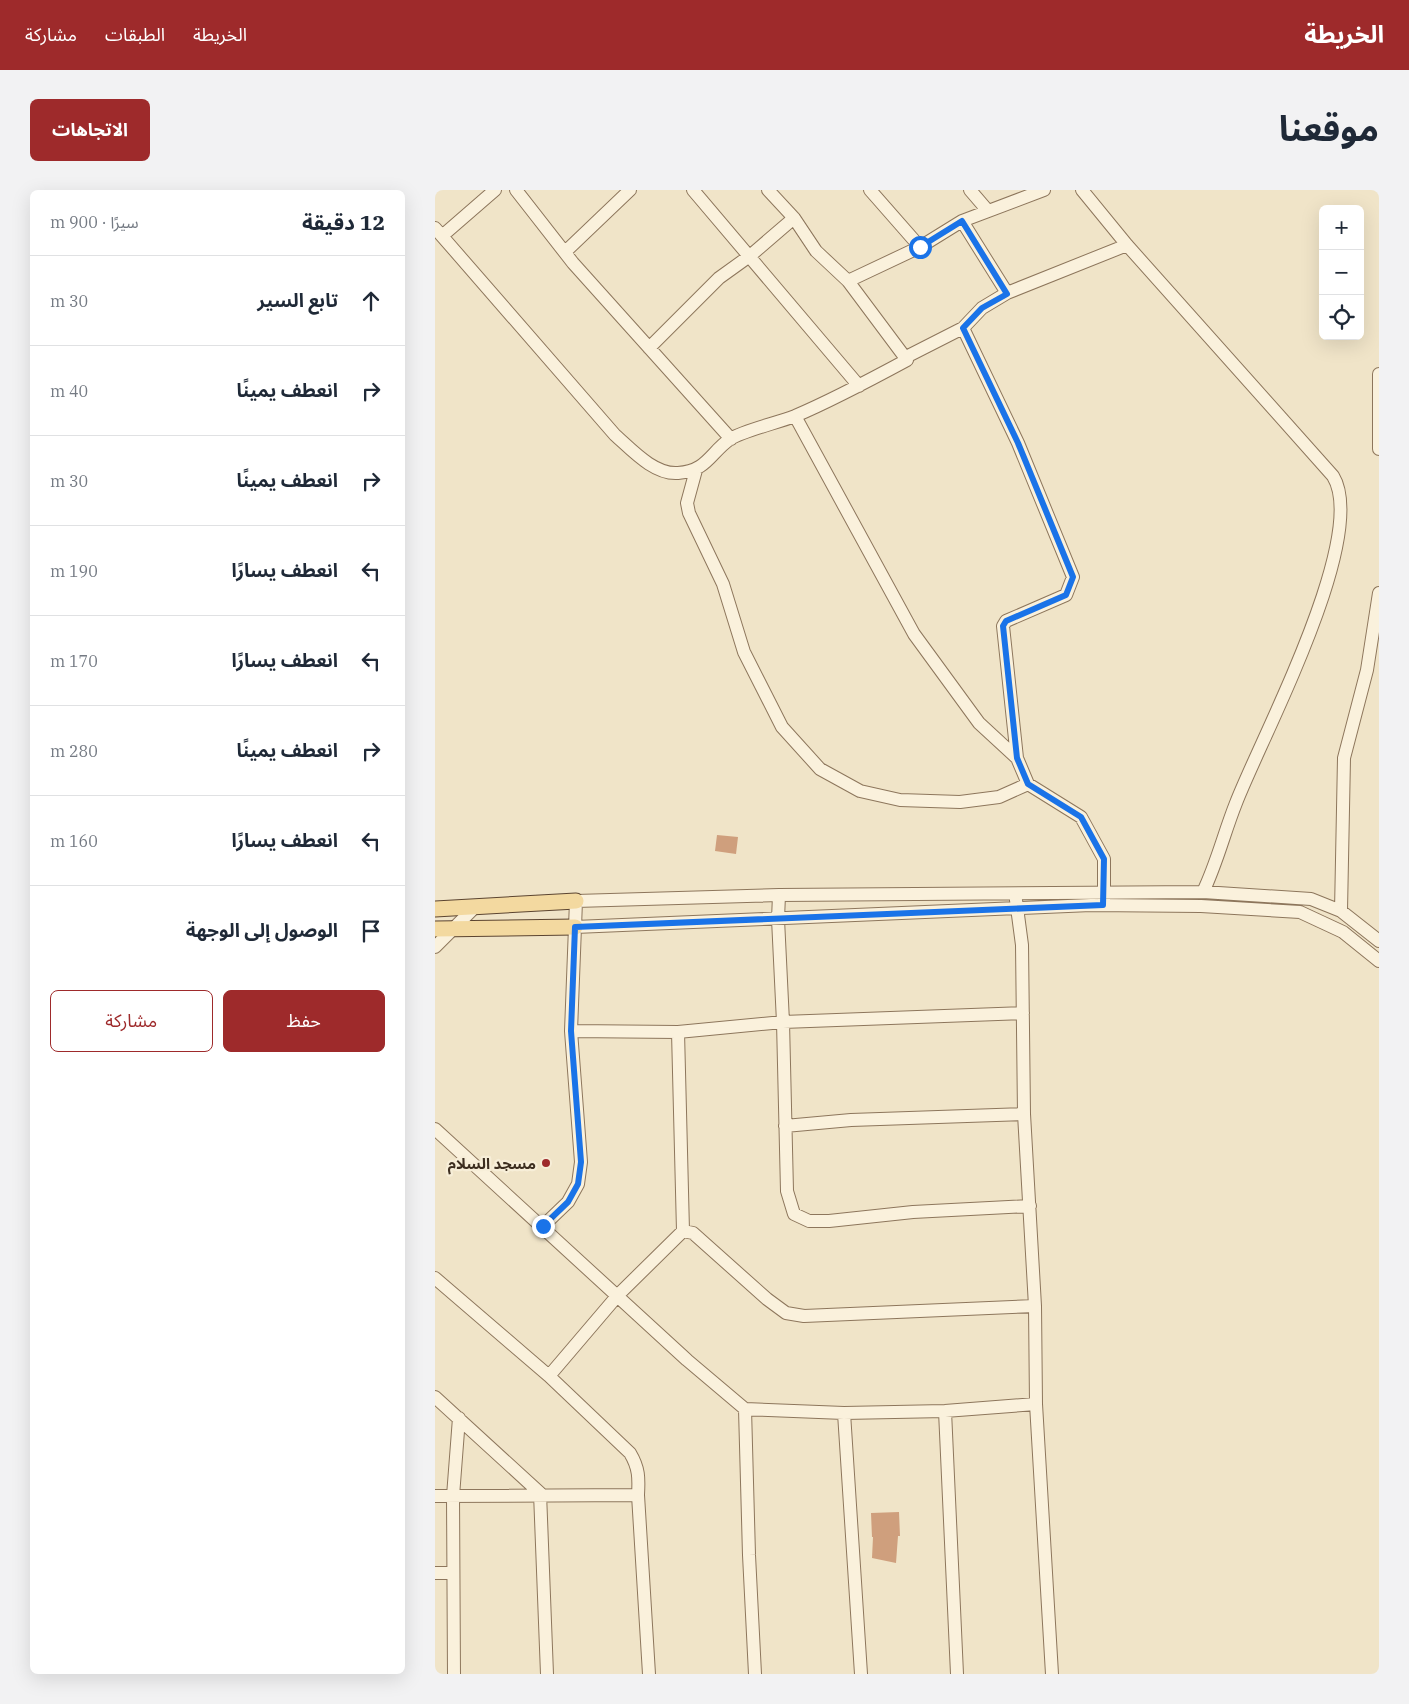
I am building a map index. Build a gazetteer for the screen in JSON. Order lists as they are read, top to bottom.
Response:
{
  "places": ["مسجد السلام"],
  "page": {
    "header": "الخريطة",
    "nav": ["الخريطة", "الطبقات", "مشاركة"],
    "title": "موقعنا",
    "buttons": [
      "الاتجاهات",
      ["حفظ", "مشاركة"]
    ],
    "heading": ["12 دقيقة", "سيرًا · 900 m"],
    "map_buttons": ["+", "−"],
    "list": [
      ["تابع السير", "30 m"],
      ["انعطف يمينًا", "40 m"],
      ["انعطف يمينًا", "30 m"],
      ["انعطف يسارًا", "190 m"],
      ["انعطف يسارًا", "170 m"],
      ["انعطف يمينًا", "280 m"],
      ["انعطف يسارًا", "160 m"],
      "الوصول إلى الوجهة"
    ]
  }
}
